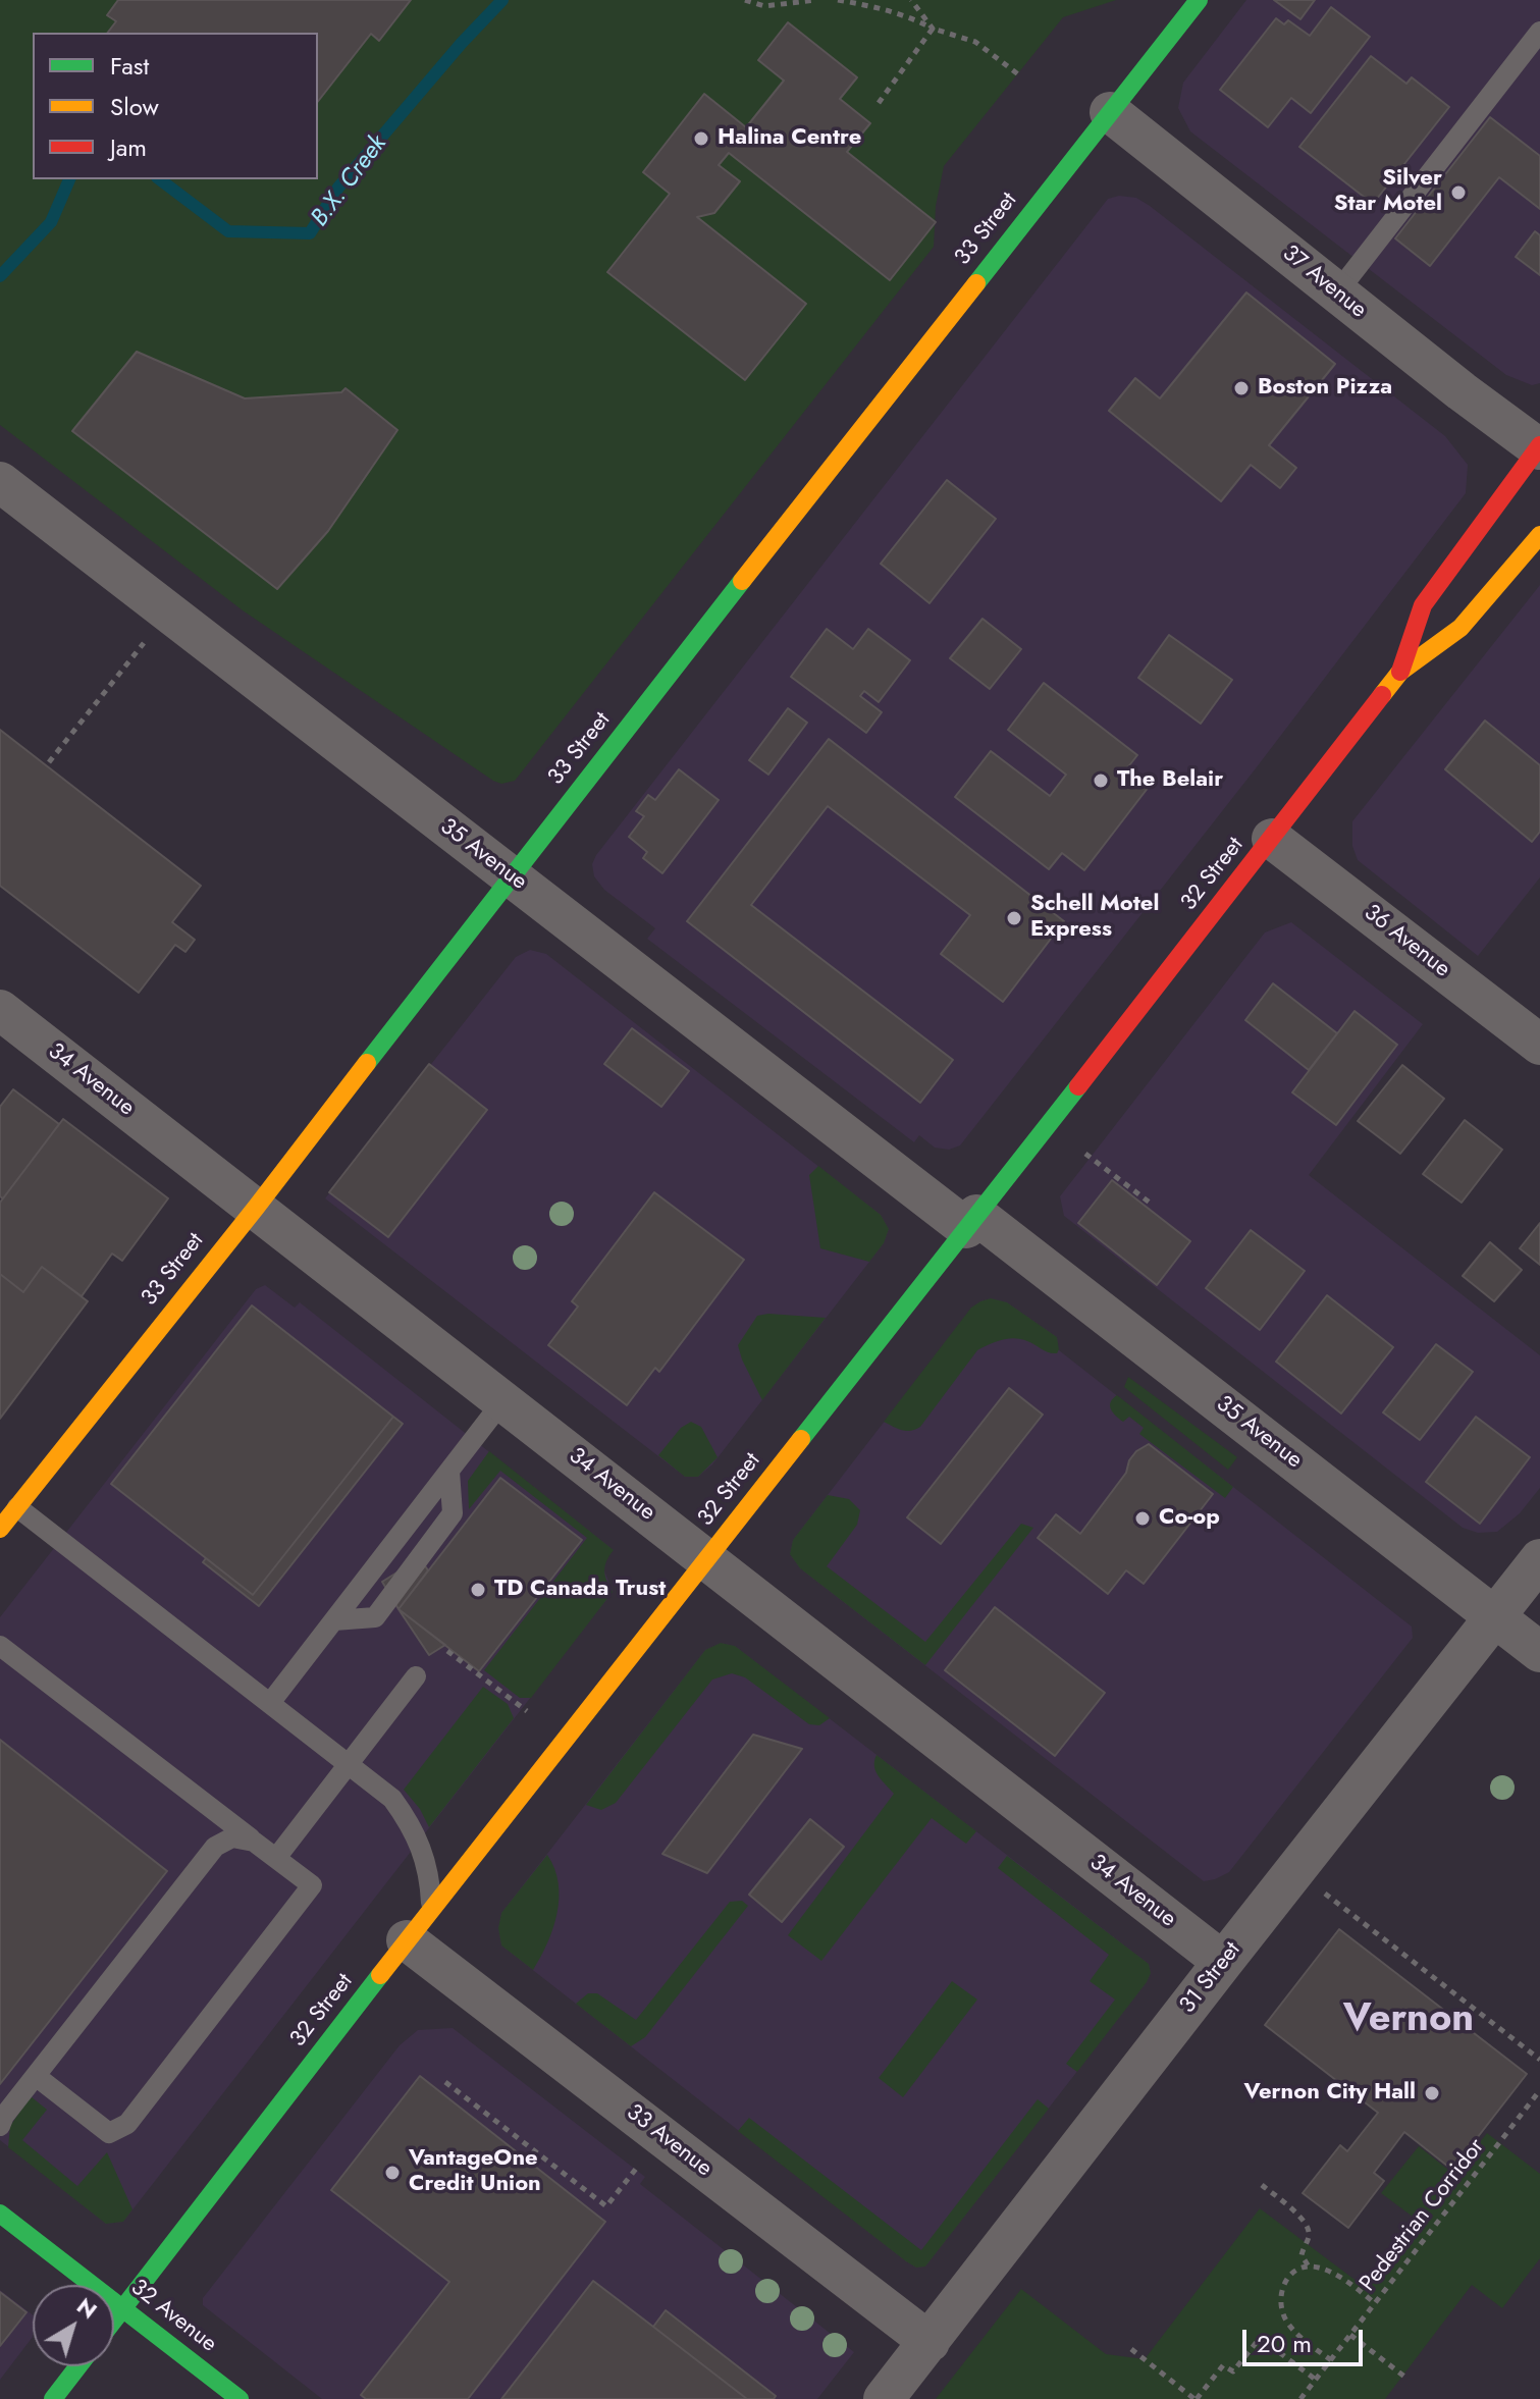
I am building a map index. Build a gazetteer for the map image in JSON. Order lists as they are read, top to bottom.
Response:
{
  "streets": {
    "main road": ["33 Street", "32 Street", "32 Avenue"],
    "street": [
      "37 Avenue",
      "35 Avenue",
      "36 Avenue",
      "34 Avenue",
      "31 Street",
      "33 Avenue"
    ],
    "path": ["Pedestrian Corridor"]
  },
  "crossings": [
    ["33 Street", "37 Avenue"],
    ["33 Street", "35 Avenue"],
    ["33 Street", "34 Avenue"],
    ["37 Avenue", "32 Street"],
    ["35 Avenue", "32 Street"],
    ["35 Avenue", "31 Street"],
    ["32 Street", "36 Avenue"],
    ["32 Street", "34 Avenue"],
    ["32 Street", "33 Avenue"],
    ["32 Street", "32 Avenue"],
    ["34 Avenue", "31 Street"],
    ["31 Street", "33 Avenue"]
  ],
  "districts": ["Vernon"],
  "water": ["B.X. Creek"],
  "places": [
    "Halina Centre",
    "Silver Star Motel",
    "Boston Pizza",
    "The Belair",
    "Schell Motel Express",
    "Co-op",
    "TD Canada Trust",
    "Vernon City Hall",
    "VantageOne Credit Union"
  ],
  "legend": ["Fast", "Slow", "Jam"],
  "scale_bar": "20 m",
  "north": "top right"
}
